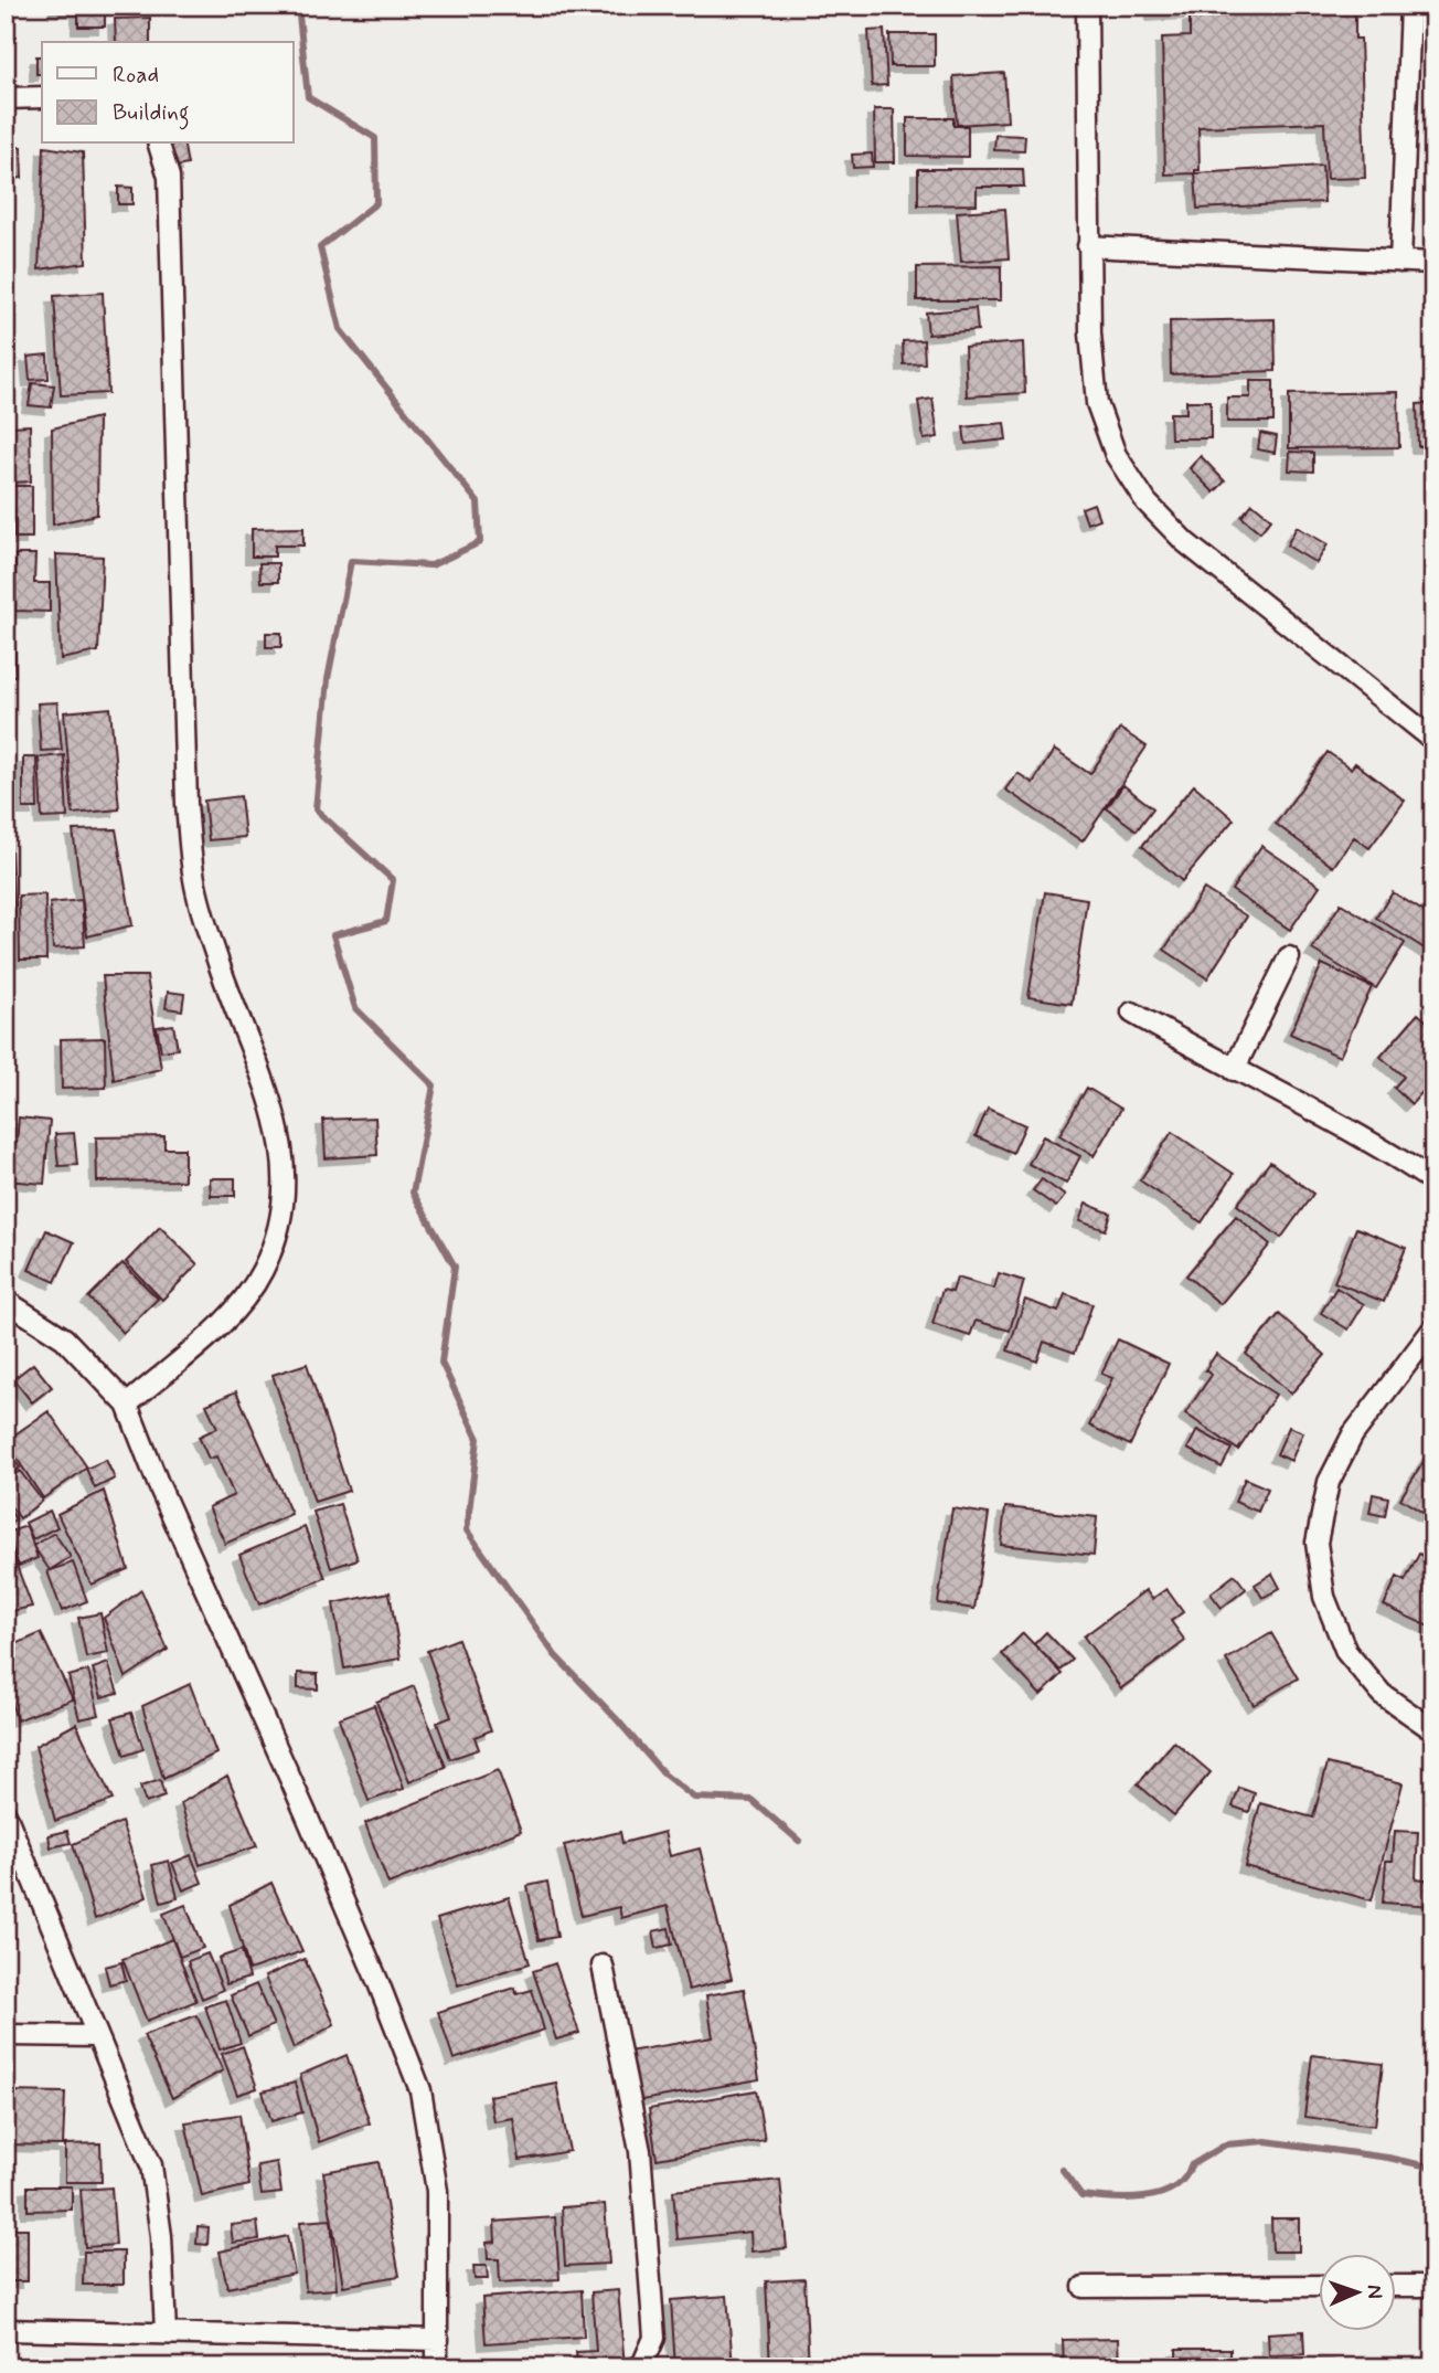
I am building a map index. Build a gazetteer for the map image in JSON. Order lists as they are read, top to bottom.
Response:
{
  "legend": ["Road", "Building"],
  "north": "right"
}
